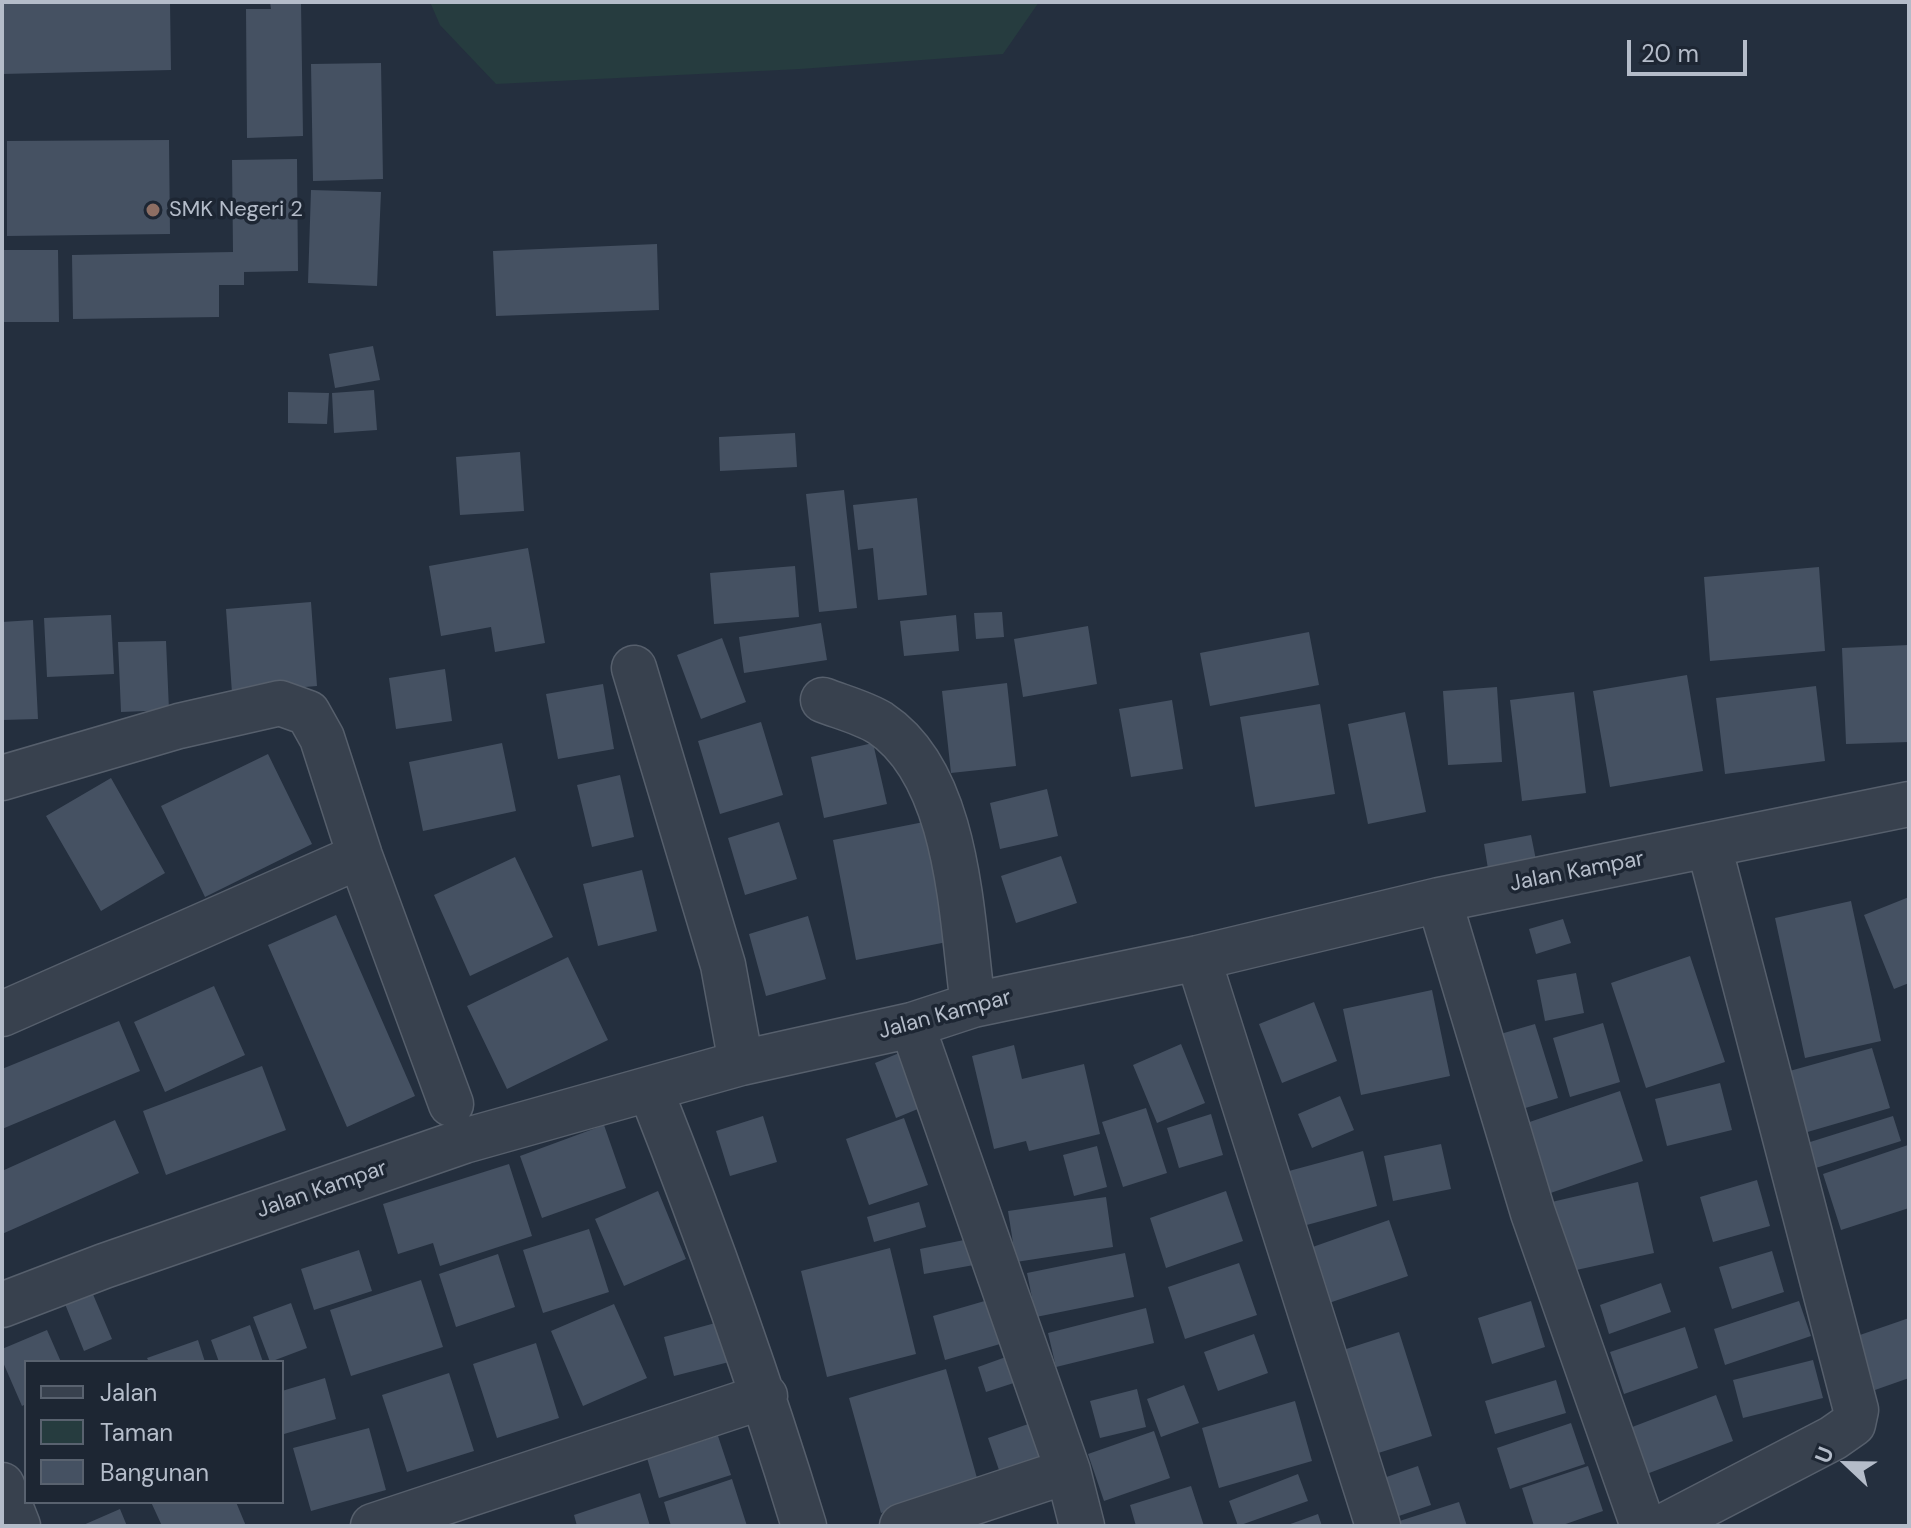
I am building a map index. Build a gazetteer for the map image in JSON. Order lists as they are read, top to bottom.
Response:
{
  "streets": {
    "street": ["Jalan Kampar"]
  },
  "places": ["SMK Negeri 2"],
  "legend": ["Jalan", "Taman", "Bangunan"],
  "scale_bar": "20 m",
  "north": "left"
}
